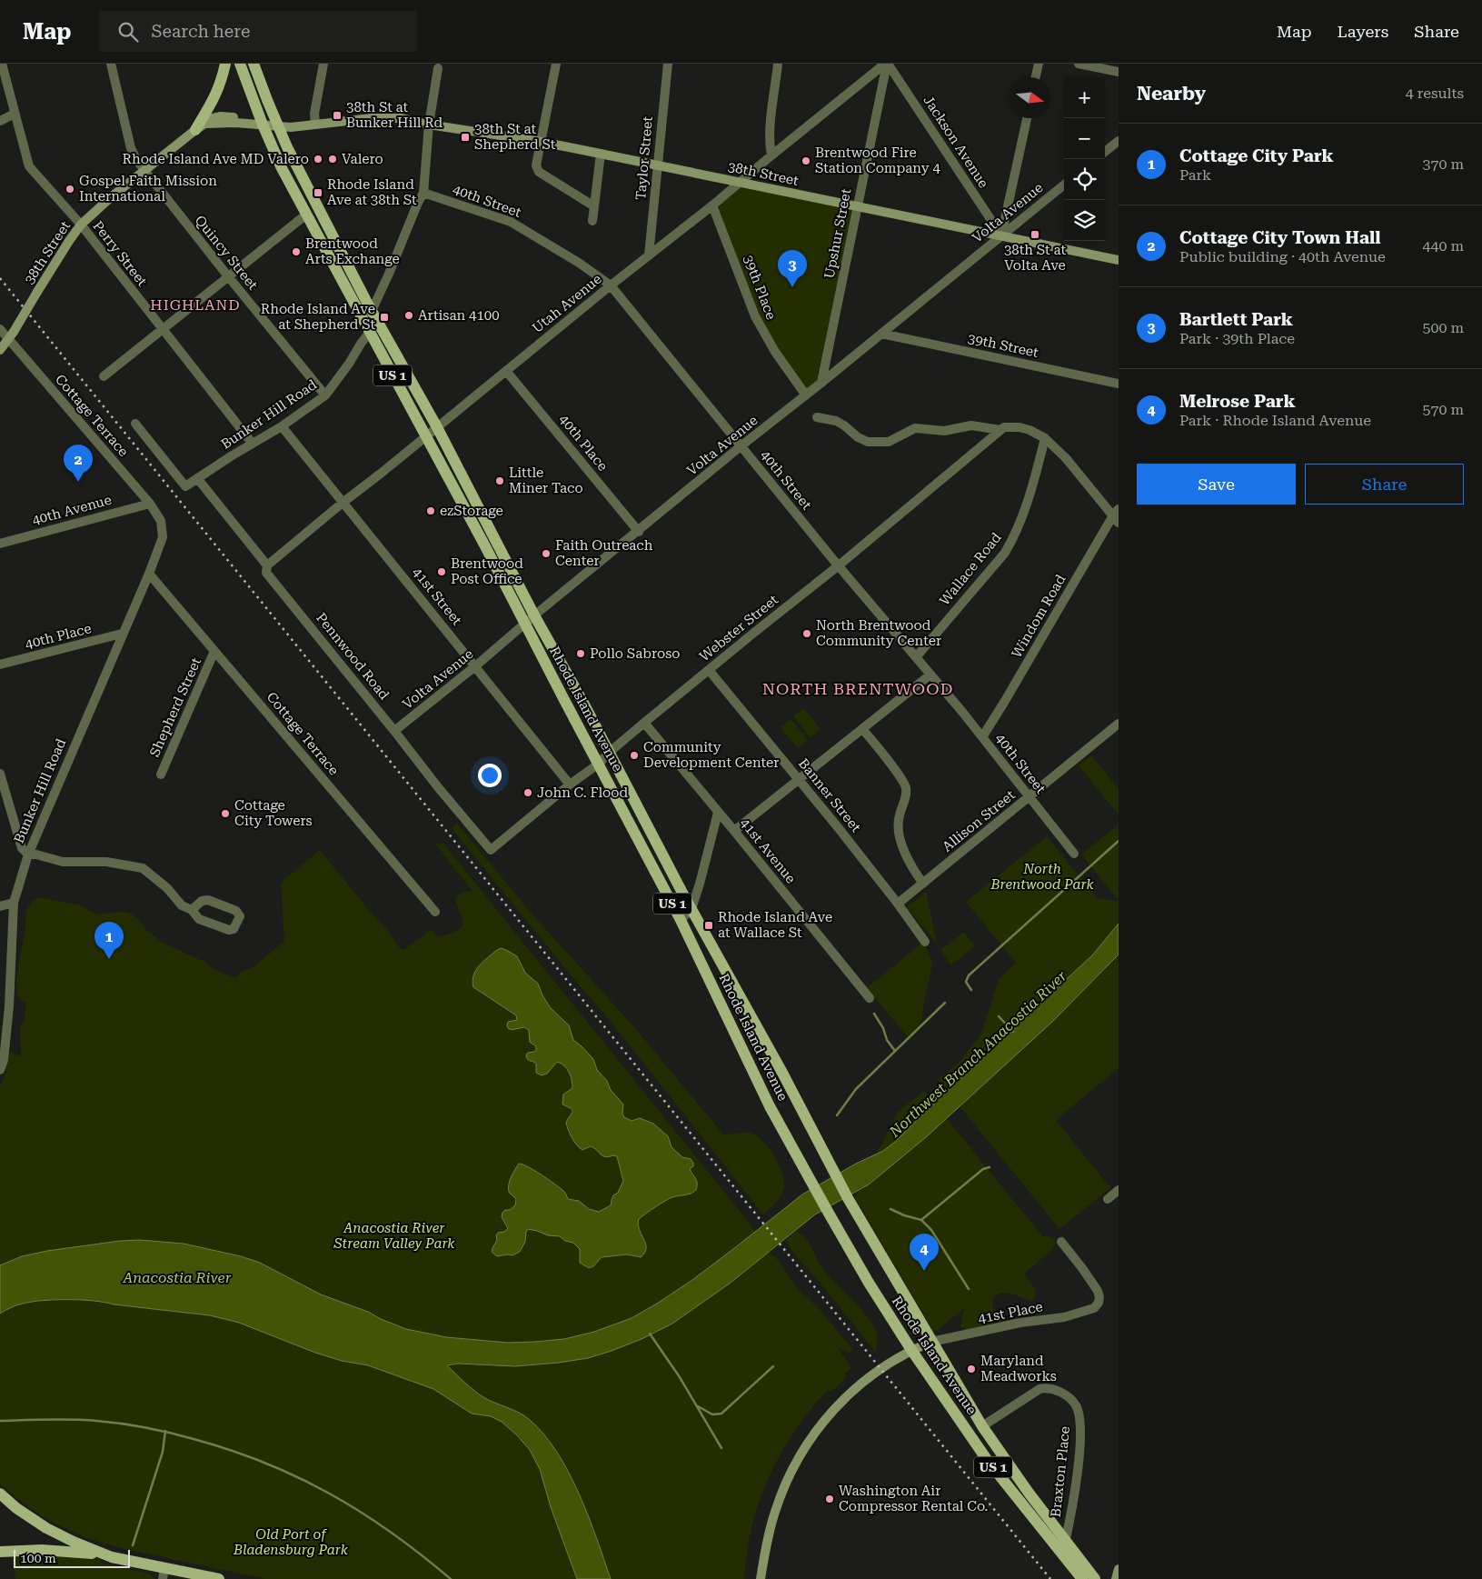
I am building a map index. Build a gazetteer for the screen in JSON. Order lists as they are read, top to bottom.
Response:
{
  "streets": {
    "main road": ["38th Street", "US 1", "Rhode Island Avenue"],
    "street": [
      "Jackson Avenue",
      "Taylor Street",
      "40th Street",
      "Volta Avenue",
      "Upshur Street",
      "Quincy Street",
      "Perry Street",
      "39th Place",
      "Utah Avenue",
      "39th Street",
      "Bunker Hill Road",
      "Cottage Terrace",
      "40th Place",
      "40th Avenue",
      "Wallace Road",
      "41st Street",
      "Windom Road",
      "Webster Street",
      "Pennwood Road",
      "Shepherd Street",
      "Banner Street",
      "Allison Street",
      "41st Avenue",
      "41st Place",
      "Braxton Place"
    ]
  },
  "crossings": [
    ["Jackson Avenue", "38th Street"],
    ["Jackson Avenue", "Volta Avenue"],
    ["Jackson Avenue", "Upshur Street"],
    ["Jackson Avenue", "Utah Avenue"],
    ["Taylor Street", "38th Street"],
    ["Taylor Street", "Utah Avenue"],
    ["38th Street", "Volta Avenue"],
    ["38th Street", "Upshur Street"],
    ["38th Street", "Quincy Street"],
    ["38th Street", "Perry Street"],
    ["38th Street", "Utah Avenue"],
    ["38th Street", "Cottage Terrace"],
    ["38th Street", "Rhode Island Avenue"],
    ["40th Street", "Volta Avenue"],
    ["40th Street", "Utah Avenue"],
    ["40th Street", "Wallace Road"],
    ["40th Street", "Windom Road"],
    ["40th Street", "Webster Street"],
    ["40th Street", "Allison Street"],
    ["Volta Avenue", "Upshur Street"],
    ["Volta Avenue", "39th Place"],
    ["Volta Avenue", "39th Street"],
    ["Volta Avenue", "40th Place"],
    ["Volta Avenue", "41st Street"],
    ["Volta Avenue", "Pennwood Road"],
    ["Volta Avenue", "Rhode Island Avenue"],
    ["Upshur Street", "Utah Avenue"],
    ["Quincy Street", "Bunker Hill Road"],
    ["Perry Street", "Bunker Hill Road"],
    ["39th Place", "Utah Avenue"],
    ["Utah Avenue", "40th Place"],
    ["Utah Avenue", "41st Street"],
    ["Utah Avenue", "Pennwood Road"],
    ["Utah Avenue", "Rhode Island Avenue"],
    ["Bunker Hill Road", "Cottage Terrace"],
    ["Bunker Hill Road", "40th Place"],
    ["Bunker Hill Road", "41st Street"],
    ["Bunker Hill Road", "Pennwood Road"],
    ["Bunker Hill Road", "Rhode Island Avenue"],
    ["Cottage Terrace", "40th Avenue"],
    ["Cottage Terrace", "Shepherd Street"],
    ["41st Street", "Webster Street"],
    ["Webster Street", "Pennwood Road"],
    ["Webster Street", "Rhode Island Avenue"],
    ["Webster Street", "Banner Street"],
    ["Webster Street", "41st Avenue"],
    ["Rhode Island Avenue", "41st Place"],
    ["Rhode Island Avenue", "Braxton Place"],
    ["Banner Street", "Allison Street"]
  ],
  "districts": ["HIGHLAND", "NORTH BRENTWOOD"],
  "water": ["Northwest Branch Anacostia River", "Anacostia River"],
  "parks": ["North Brentwood Park", "Anacostia River Stream Valley Park", "Old Port of Bladensburg Park"],
  "places": {
    "transit": [
      "38th St at Bunker Hill Rd",
      "38th St at Shepherd St",
      "Rhode Island Ave at 38th St",
      "38th St at Volta Ave",
      "Rhode Island Ave at Shepherd St",
      "Rhode Island Ave at Wallace St"
    ],
    "other": [
      "Rhode Island Ave MD Valero",
      "Valero",
      "Brentwood Fire Station Company 4",
      "Gospel Faith Mission International",
      "Brentwood Arts Exchange",
      "Artisan 4100",
      "Little Miner Taco",
      "ezStorage",
      "Faith Outreach Center",
      "Brentwood Post Office",
      "North Brentwood Community Center",
      "Pollo Sabroso",
      "Community Development Center",
      "John C. Flood",
      "Cottage City Towers",
      "Maryland Meadworks",
      "Washington Air Compressor Rental Co."
    ]
  },
  "scale_bar": "100 m",
  "north": "right",
  "page": {
    "header": "Map",
    "search": "Search here",
    "nav": ["Map", "Layers", "Share"],
    "heading": ["Nearby", "4 results"],
    "map_buttons": ["+", "−"],
    "list": [
      {
        "mark": "1",
        "name": "Cottage City Park",
        "note": "Park",
        "value": "370 m"
      },
      {
        "mark": "2",
        "name": "Cottage City Town Hall",
        "note": "Public building · 40th Avenue",
        "value": "440 m"
      },
      {
        "mark": "3",
        "name": "Bartlett Park",
        "note": "Park · 39th Place",
        "value": "500 m"
      },
      {
        "mark": "4",
        "name": "Melrose Park",
        "note": "Park · Rhode Island Avenue",
        "value": "570 m"
      }
    ],
    "pins": [
      "3",
      "2",
      "1",
      "4"
    ],
    "buttons": ["Save", "Share"],
    "scale": "100 m"
  }
}
